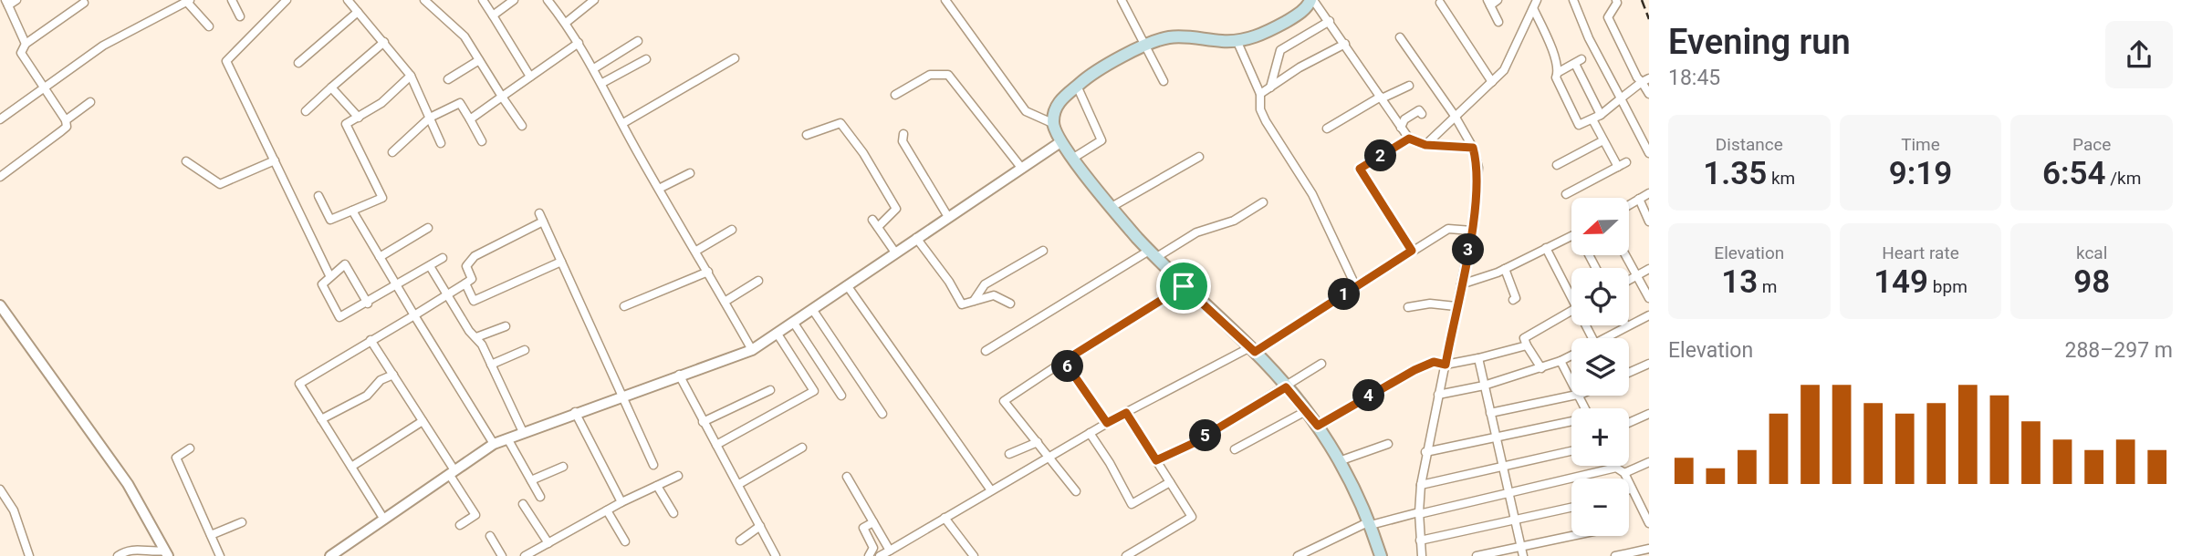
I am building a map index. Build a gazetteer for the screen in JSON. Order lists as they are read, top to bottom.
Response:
{
  "north": "left",
  "page": {
    "heading": ["Evening run", "18:45"],
    "stats": [
      ["Distance", "1.35 km"],
      ["Time", "9:19"],
      ["Pace", "6:54 /km"],
      ["Elevation", "13 m"],
      ["Heart rate", "149 bpm"],
      ["kcal", "98"]
    ],
    "pins": [
      "2",
      "3",
      "1",
      "6",
      "4",
      "5"
    ],
    "map_buttons": ["+", "−"],
    "chart": ["Elevation", "288–297 m"]
  }
}
